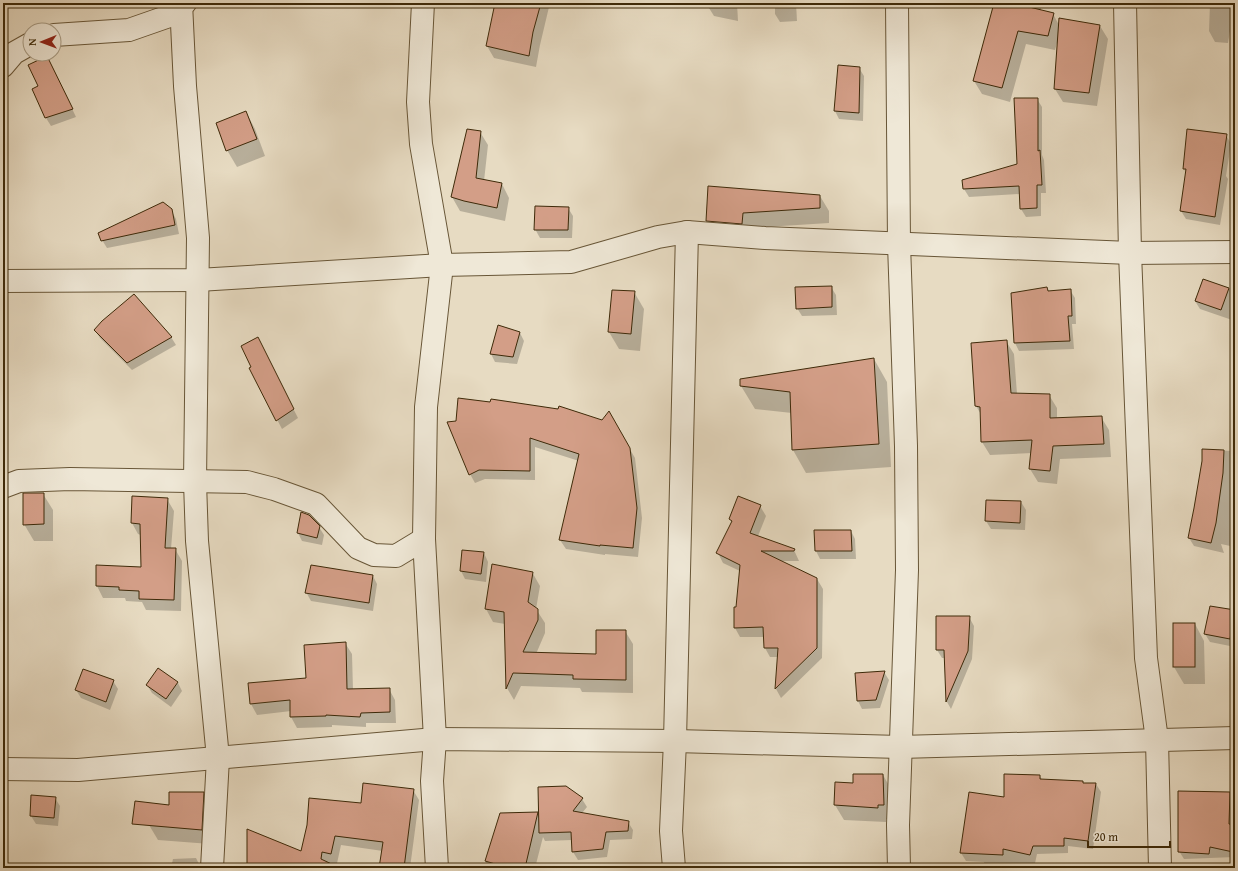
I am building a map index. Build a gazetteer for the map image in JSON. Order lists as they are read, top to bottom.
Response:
{
  "scale_bar": "20 m",
  "north": "left"
}
